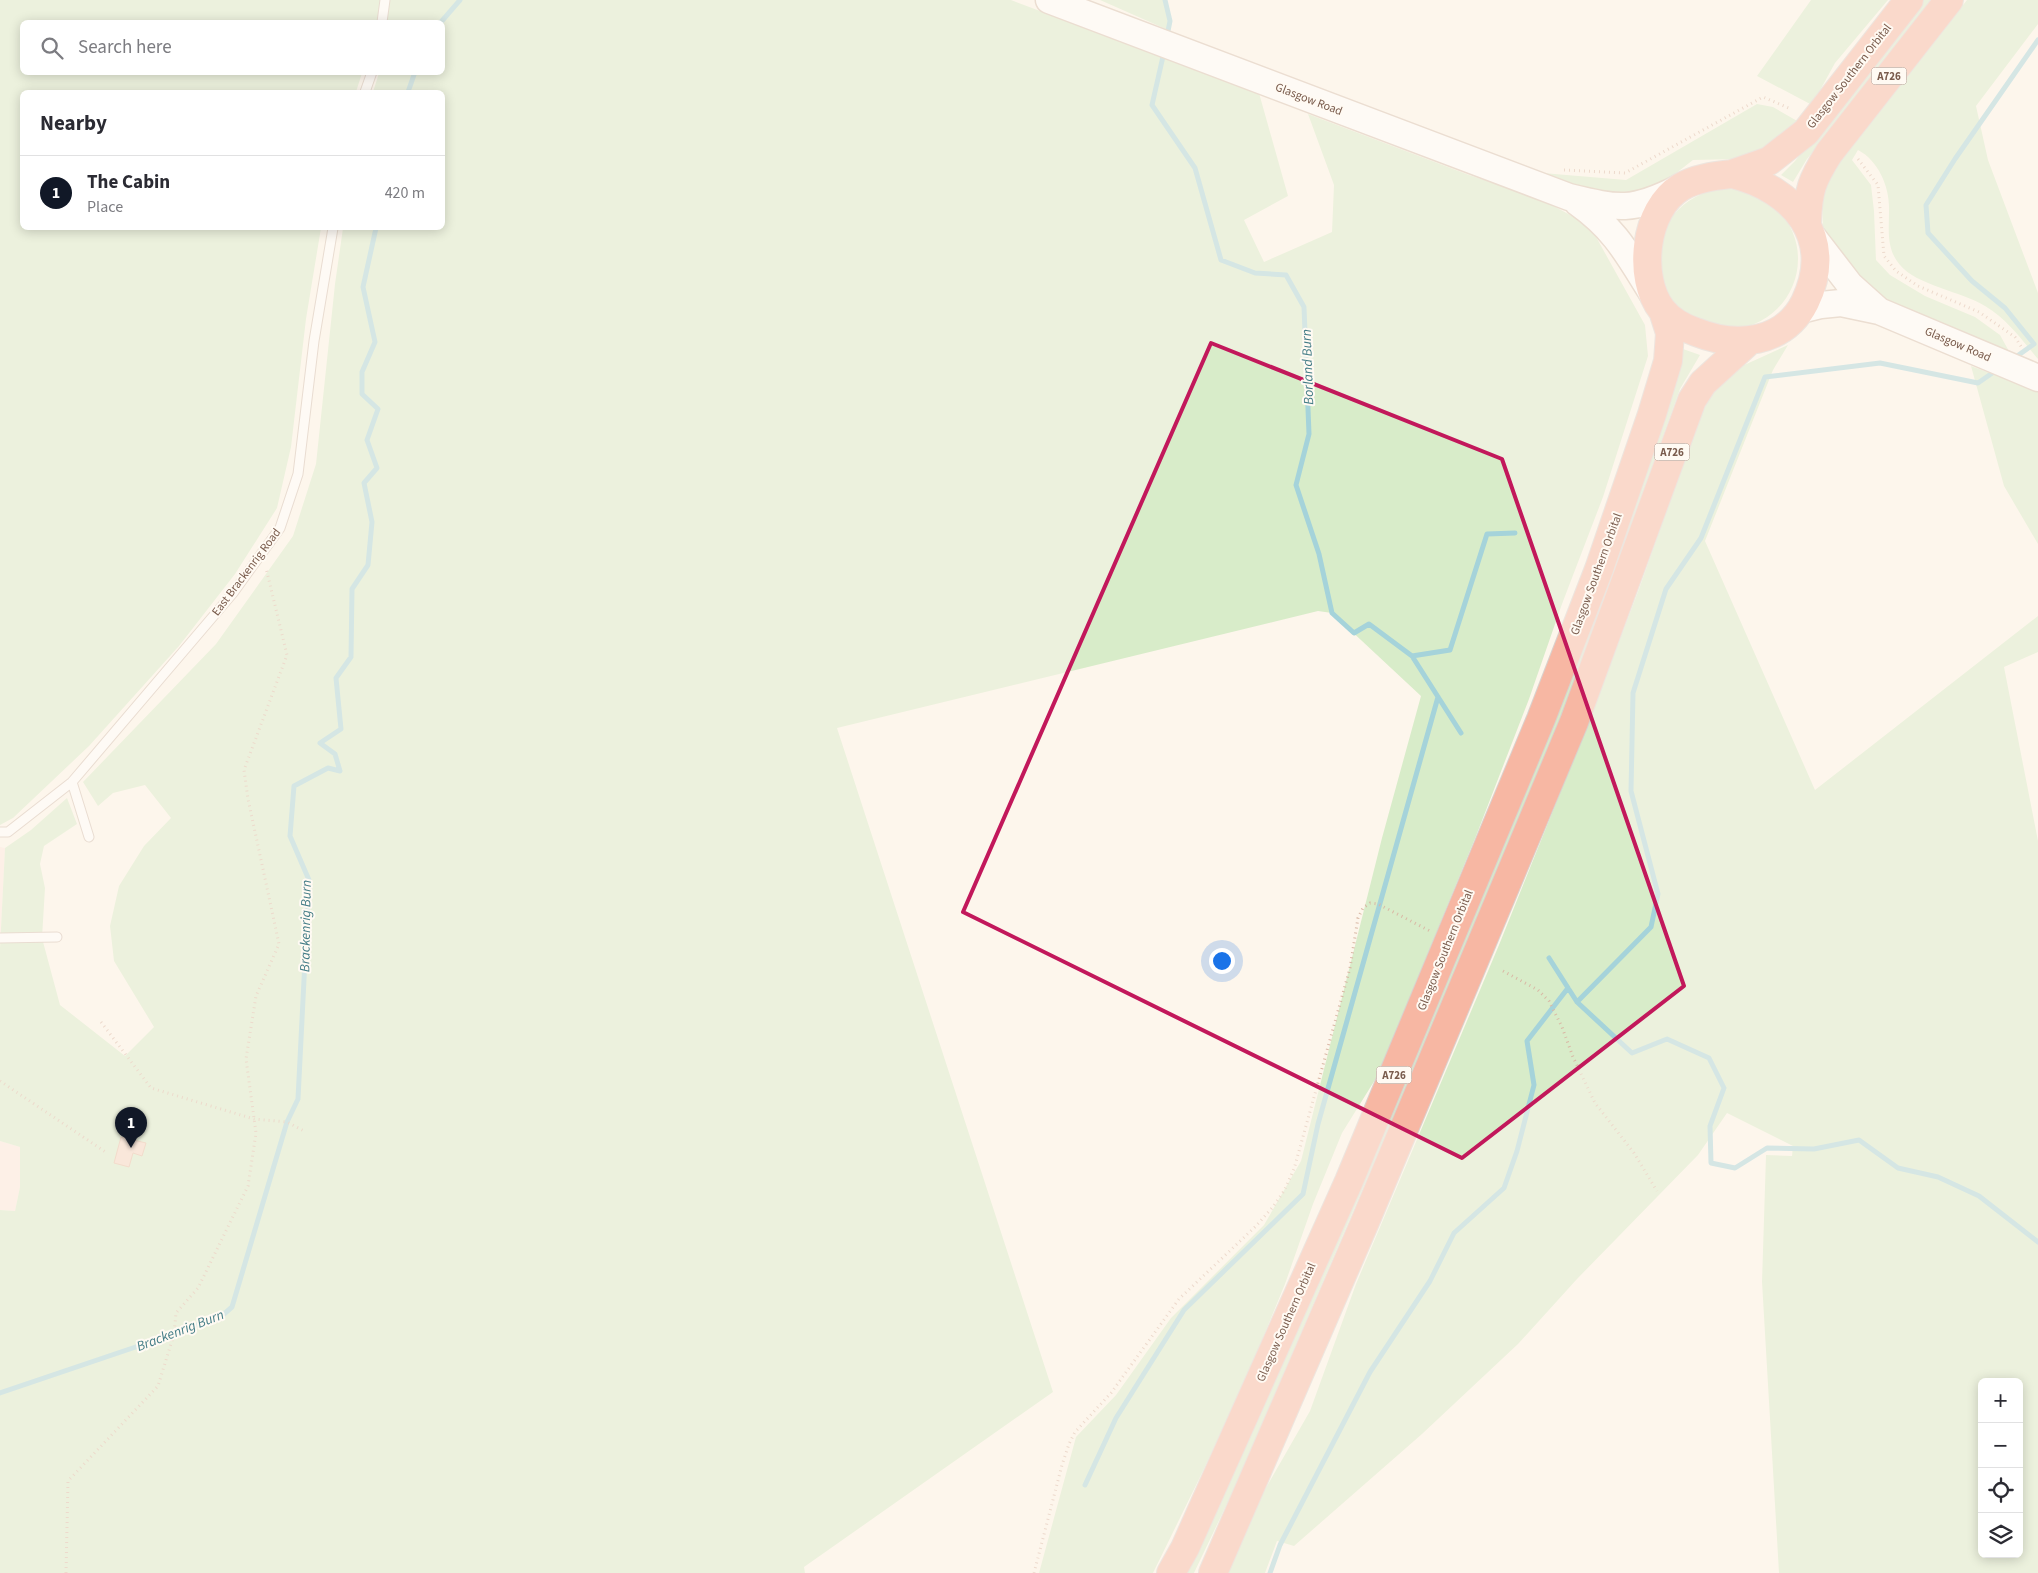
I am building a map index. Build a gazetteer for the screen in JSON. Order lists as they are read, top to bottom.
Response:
{
  "streets": {
    "highway": ["Glasgow Southern Orbital", "A726"],
    "main road": ["Glasgow Road"],
    "lane": ["East Brackenrig Road"]
  },
  "crossings": [
    ["Glasgow Southern Orbital", "A726"],
    ["Glasgow Southern Orbital", "Glasgow Road"],
    ["A726", "Glasgow Road"]
  ],
  "water": ["Borland Burn", "Brackenrig Burn"],
  "page": {
    "search": "Search here",
    "heading": "Nearby",
    "list": [
      {
        "mark": "1",
        "name": "The Cabin",
        "note": "Place",
        "value": "420 m"
      }
    ],
    "pins": "1",
    "map_buttons": ["+", "−"]
  }
}
